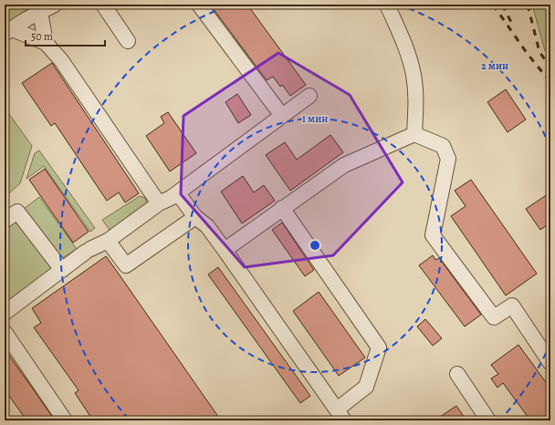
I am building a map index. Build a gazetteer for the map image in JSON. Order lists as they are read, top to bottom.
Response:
{
  "scale_bar": "50 m",
  "rings": ["2 мин", "1 мин"]
}
